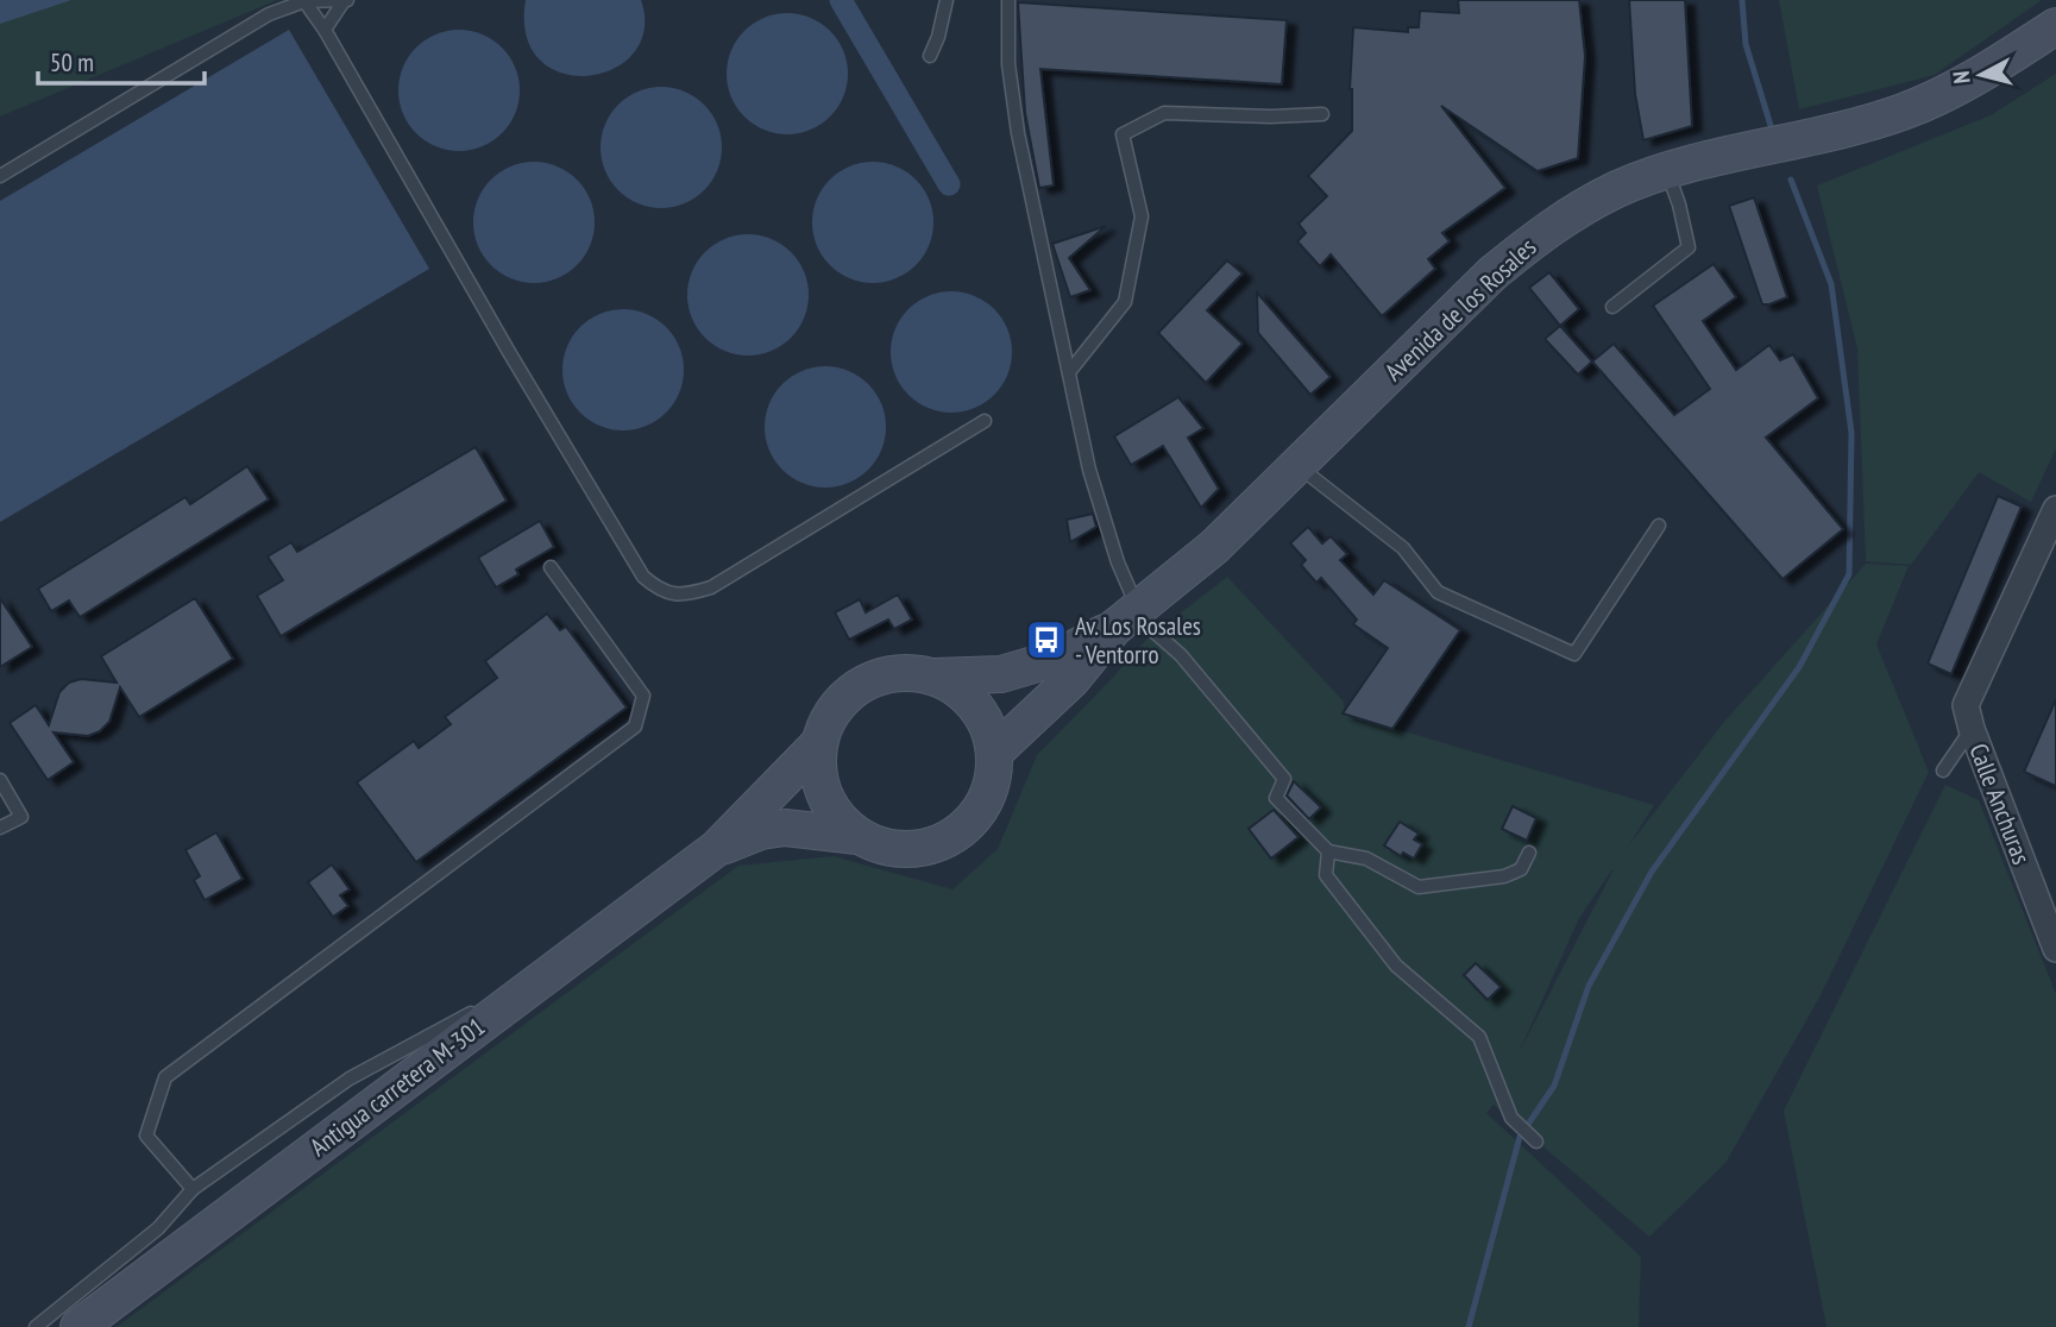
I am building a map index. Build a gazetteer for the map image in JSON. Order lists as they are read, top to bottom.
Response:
{
  "streets": {
    "street": ["Avenida de los Rosales", "Calle Anchuras", "Antigua carretera M-301"]
  },
  "crossings": [
    ["Avenida de los Rosales", "Antigua carretera M-301"]
  ],
  "places": {
    "bus stop": ["Av. Los Rosales - Ventorro"]
  },
  "scale_bar": "50 m",
  "north": "left"
}
